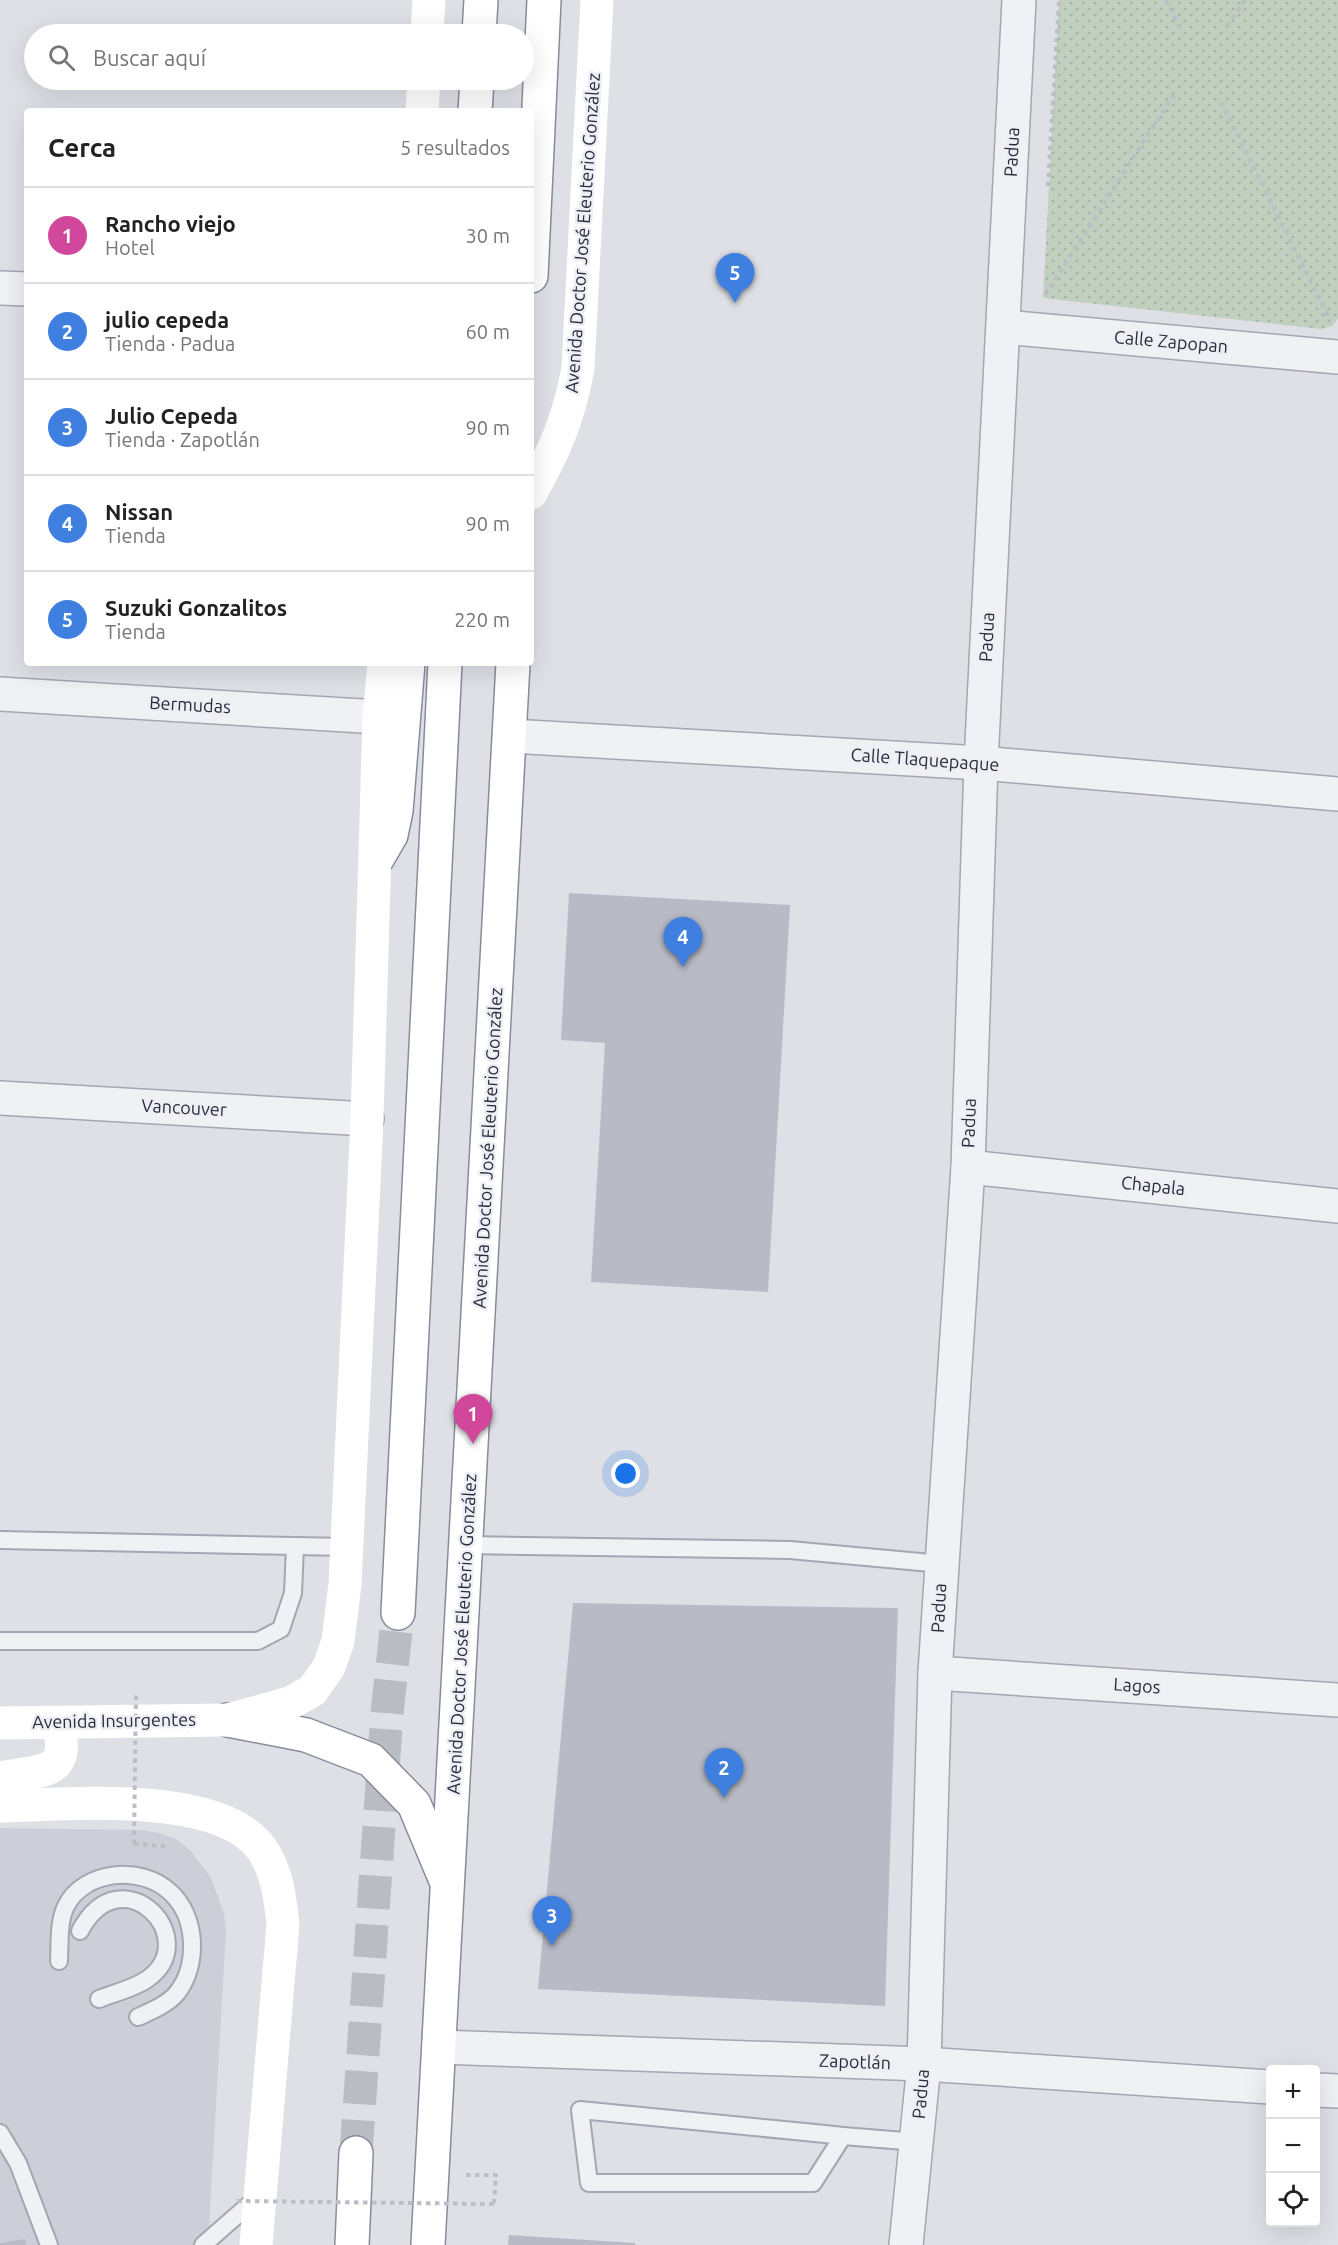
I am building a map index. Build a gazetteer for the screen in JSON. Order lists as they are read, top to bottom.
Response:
{
  "streets": {
    "main road": ["Avenida Doctor José Eleuterio González", "Avenida Insurgentes"],
    "street": [
      "Padua",
      "Calle Zapopan",
      "Bermudas",
      "Calle Tlaquepaque",
      "Vancouver",
      "Chapala",
      "Lagos",
      "Zapotlán"
    ]
  },
  "crossings": [
    ["Padua", "Calle Zapopan"],
    ["Padua", "Calle Tlaquepaque"],
    ["Padua", "Chapala"],
    ["Padua", "Lagos"],
    ["Padua", "Zapotlán"],
    ["Avenida Doctor José Eleuterio González", "Calle Tlaquepaque"],
    ["Avenida Doctor José Eleuterio González", "Zapotlán"]
  ],
  "page": {
    "search": "Buscar aquí",
    "heading": ["Cerca", "5 resultados"],
    "list": [
      {
        "mark": "1",
        "name": "Rancho viejo",
        "note": "Hotel",
        "value": "30 m"
      },
      {
        "mark": "2",
        "name": "julio cepeda",
        "note": "Tienda · Padua",
        "value": "60 m"
      },
      {
        "mark": "3",
        "name": "Julio Cepeda",
        "note": "Tienda · Zapotlán",
        "value": "90 m"
      },
      {
        "mark": "4",
        "name": "Nissan",
        "note": "Tienda",
        "value": "90 m"
      },
      {
        "mark": "5",
        "name": "Suzuki Gonzalitos",
        "note": "Tienda",
        "value": "220 m"
      }
    ],
    "pins": [
      "5",
      "4",
      "1",
      "2",
      "3"
    ],
    "map_buttons": ["+", "−"]
  }
}
